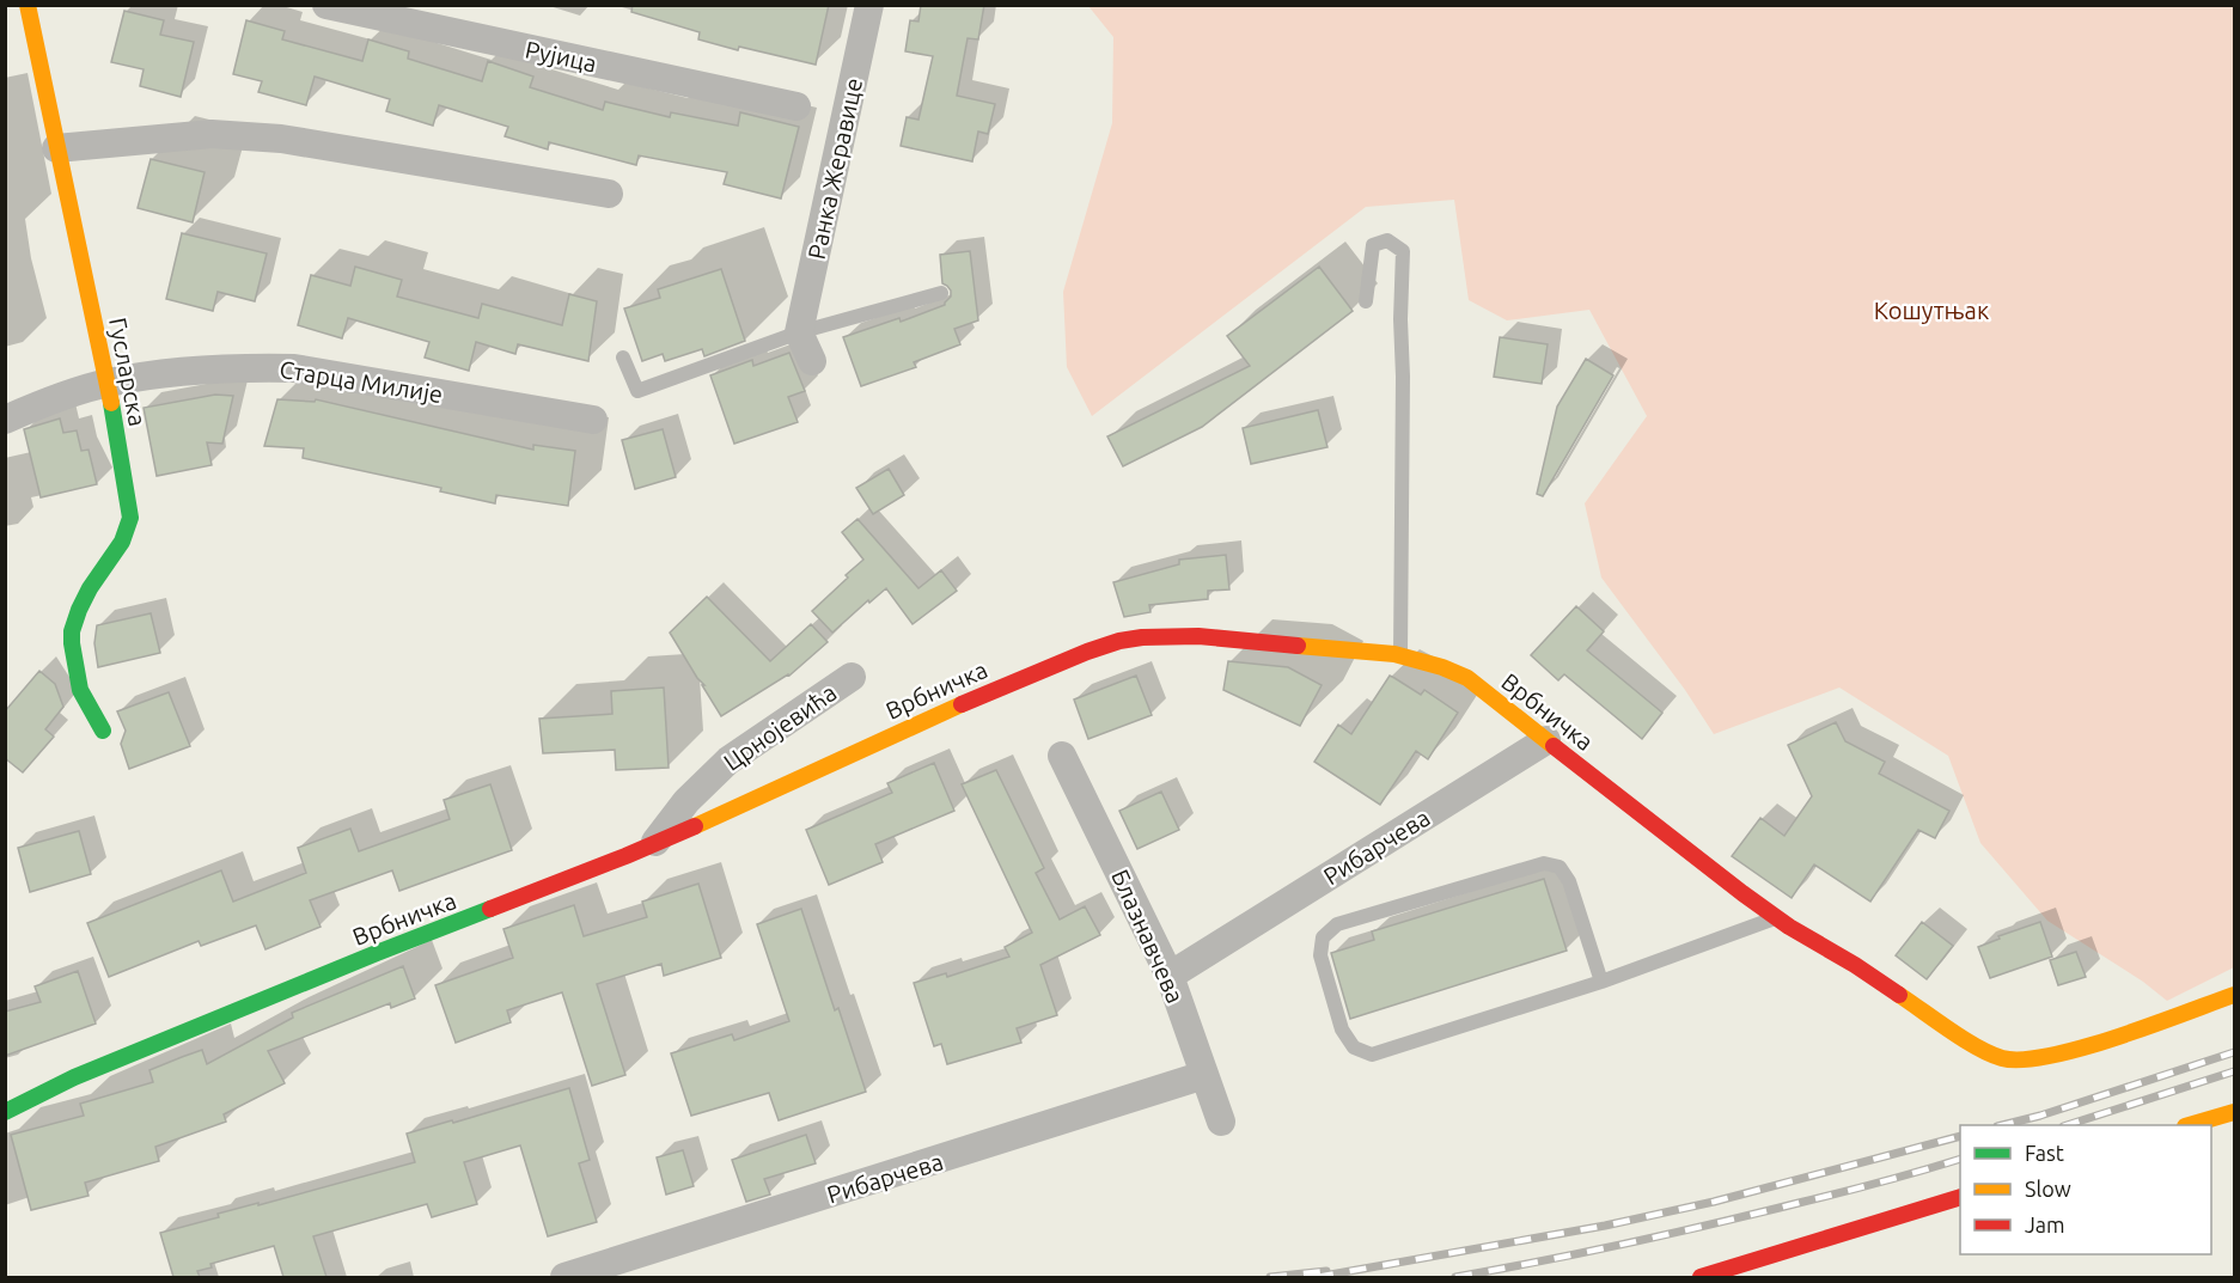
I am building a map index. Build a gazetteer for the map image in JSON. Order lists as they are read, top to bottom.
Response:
{
  "streets": {
    "street": [
      "Рујица",
      "Ранка Жеравице",
      "Гусларска",
      "Старца Милије",
      "Врбничка",
      "Црнојевића",
      "Рибарчева",
      "Блазнавчева"
    ]
  },
  "crossings": [
    ["Гусларска", "Старца Милије"],
    ["Врбничка", "Црнојевића"],
    ["Врбничка", "Рибарчева"],
    ["Рибарчева", "Блазнавчева"]
  ],
  "parks": ["Кошутњак"],
  "legend": ["Fast", "Slow", "Jam"]
}
